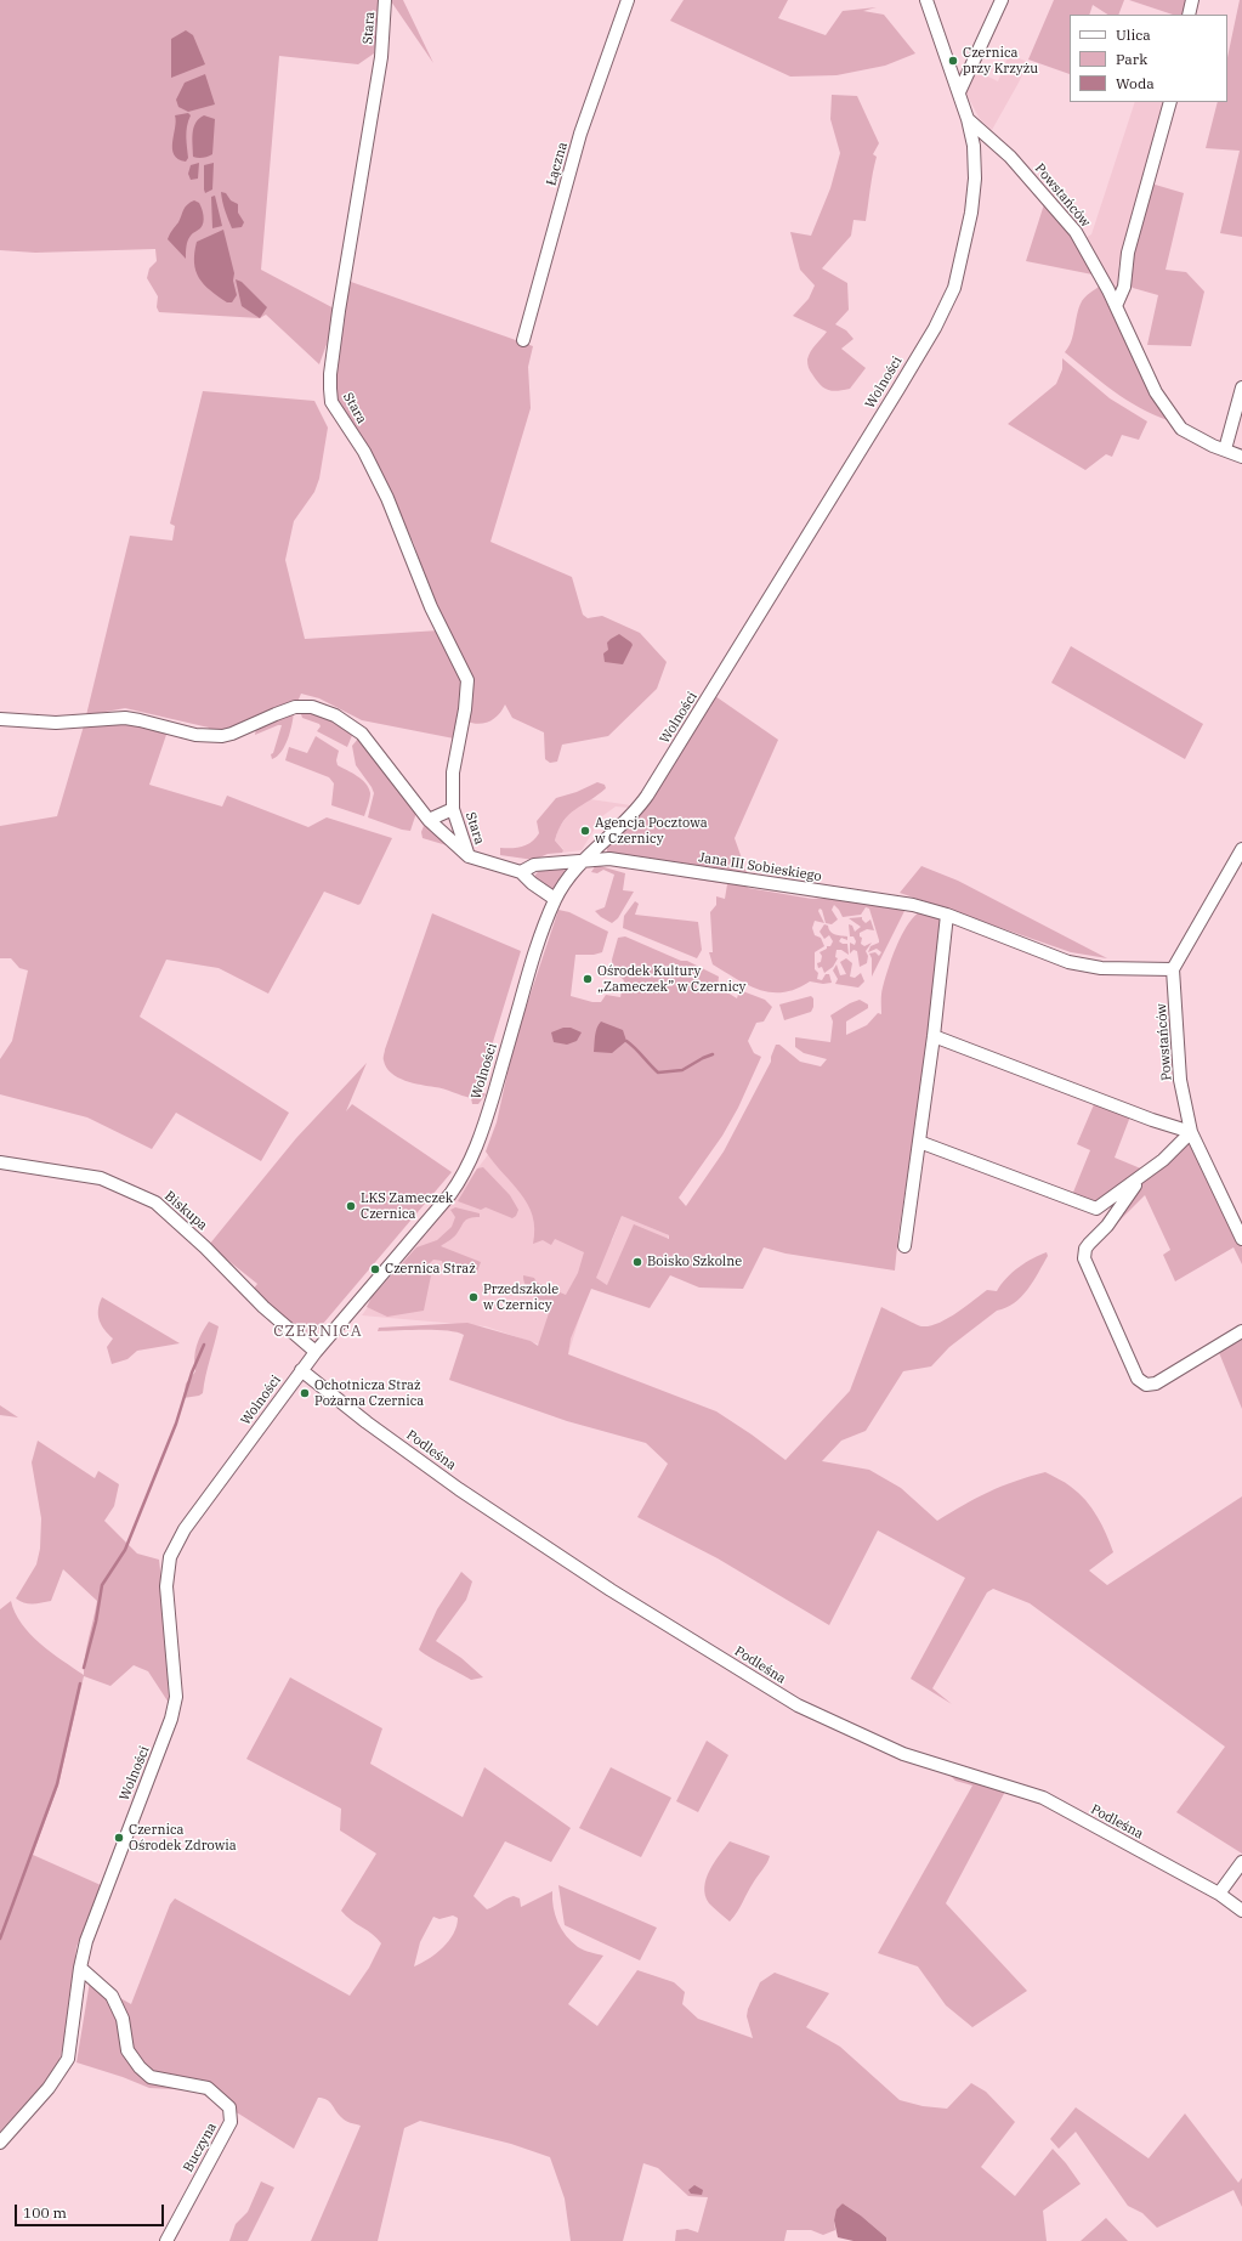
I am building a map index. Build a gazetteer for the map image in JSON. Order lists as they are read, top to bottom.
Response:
{
  "streets": {
    "street": [
      "Stara",
      "Łączna",
      "Powstańców",
      "Wolności",
      "Jana III Sobieskiego",
      "Biskupa",
      "Podleśna",
      "Buczyna"
    ]
  },
  "crossings": [
    ["Powstańców", "Wolności"],
    ["Powstańców", "Jana III Sobieskiego"],
    ["Wolności", "Jana III Sobieskiego"],
    ["Wolności", "Biskupa"],
    ["Wolności", "Podleśna"],
    ["Wolności", "Buczyna"]
  ],
  "districts": ["CZERNICA"],
  "places": [
    "Czernica przy Krzyżu",
    "Agencja Pocztowa w Czernicy",
    "Ośrodek Kultury „Zameczek” w Czernicy",
    "LKS Zameczek Czernica",
    "Boisko Szkolne",
    "Czernica Straż",
    "Przedszkole w Czernicy",
    "Ochotnicza Straż Pożarna Czernica",
    "Czernica Ośrodek Zdrowia"
  ],
  "legend": ["Ulica", "Park", "Woda"],
  "scale_bar": "100 m"
}
